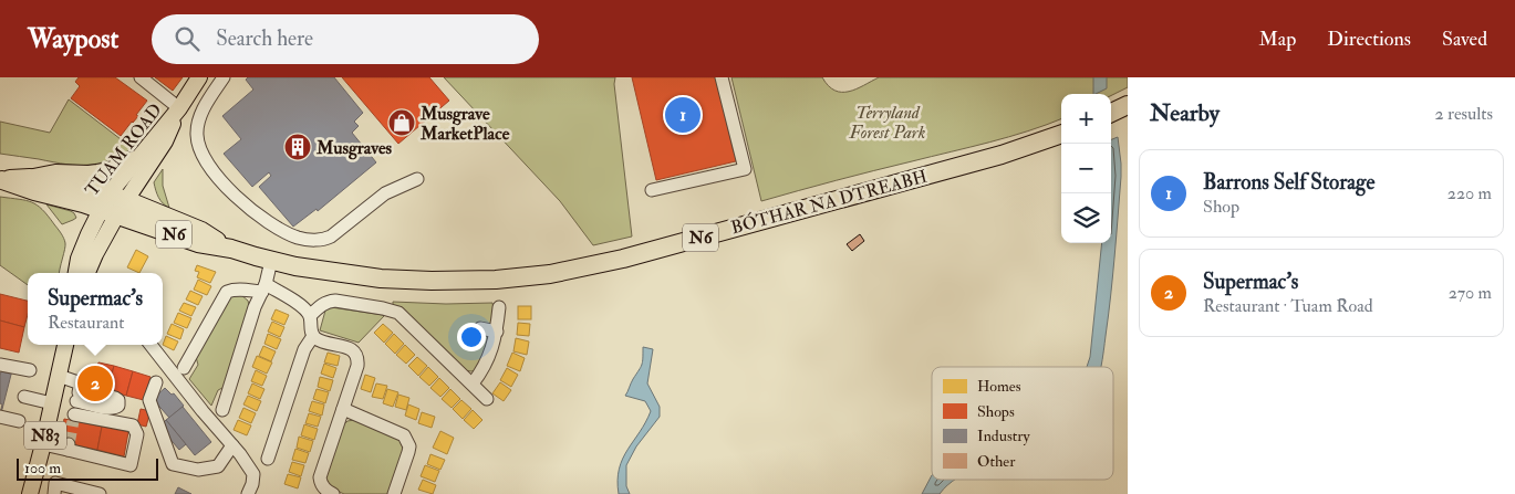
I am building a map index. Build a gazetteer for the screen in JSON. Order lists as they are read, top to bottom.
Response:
{
  "streets": {
    "highway": ["BÓTHAR NA DTREABH", "N6"],
    "main road": ["TUAM ROAD", "N83"]
  },
  "crossings": [
    ["TUAM ROAD", "BÓTHAR NA DTREABH"]
  ],
  "parks": ["Terryland Forest Park"],
  "places": {
    "shop": ["Musgrave MarketPlace"],
    "building": ["Musgraves"]
  },
  "legend": [
    "Homes",
    "Shops",
    "Industry",
    "Other"
  ],
  "scale_bar": "100 m",
  "page": {
    "header": "Waypost",
    "search": "Search here",
    "nav": ["Map", "Directions", "Saved"],
    "heading": ["Nearby", "2 results"],
    "map_buttons": ["+", "−"],
    "pins": ["1", "2"],
    "list": [
      {
        "mark": "1",
        "name": "Barrons Self Storage",
        "note": "Shop",
        "value": "220 m"
      },
      {
        "mark": "2",
        "name": "Supermac's",
        "note": "Restaurant · Tuam Road",
        "value": "270 m"
      }
    ],
    "popup": ["Supermac's", "Restaurant"],
    "scale": "100 m"
  }
}
